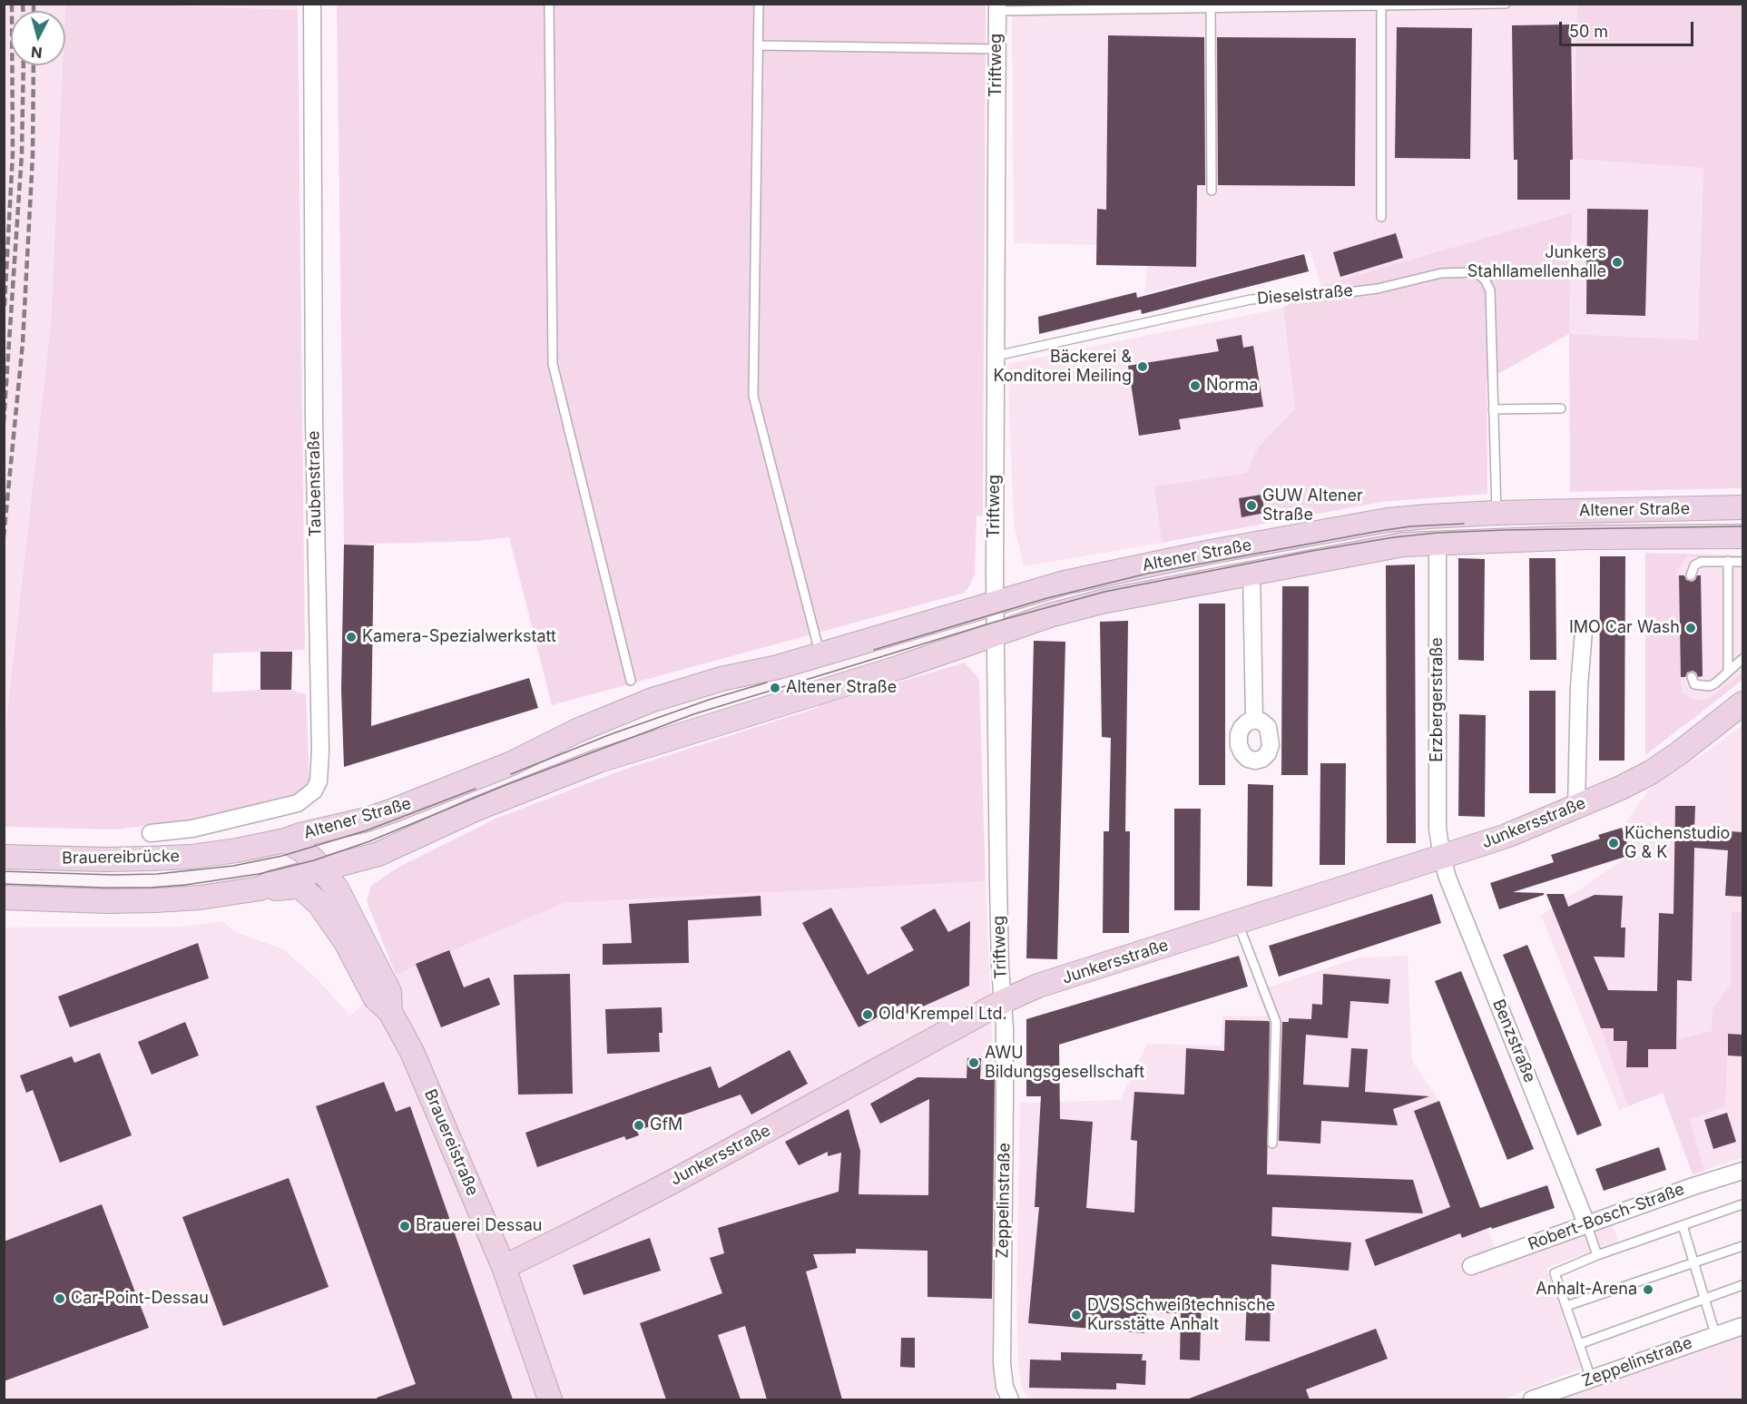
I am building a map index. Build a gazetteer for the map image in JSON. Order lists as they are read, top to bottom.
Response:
{
  "streets": {
    "main road": [
      "Altener Straße",
      "Junkersstraße",
      "Brauereibrücke",
      "Brauereistraße"
    ],
    "street": [
      "Triftweg",
      "Taubenstraße",
      "Erzbergerstraße",
      "Benzstraße",
      "Zeppelinstraße",
      "Robert-Bosch-Straße"
    ],
    "lane": ["Dieselstraße"]
  },
  "crossings": [
    ["Triftweg", "Dieselstraße"],
    ["Triftweg", "Altener Straße"],
    ["Triftweg", "Junkersstraße"],
    ["Triftweg", "Zeppelinstraße"],
    ["Dieselstraße", "Altener Straße"],
    ["Altener Straße", "Erzbergerstraße"],
    ["Altener Straße", "Brauereibrücke"],
    ["Altener Straße", "Brauereistraße"],
    ["Erzbergerstraße", "Junkersstraße"],
    ["Erzbergerstraße", "Benzstraße"],
    ["Junkersstraße", "Benzstraße"],
    ["Junkersstraße", "Brauereistraße"],
    ["Junkersstraße", "Zeppelinstraße"],
    ["Benzstraße", "Robert-Bosch-Straße"]
  ],
  "places": [
    "Junkers Stahllamellenhalle",
    "Bäckerei & Konditorei Meiling",
    "Norma",
    "GUW Altener Straße",
    "IMO Car Wash",
    "Kamera-Spezialwerkstatt",
    "Altener Straße",
    "Küchenstudio G & K",
    "Old Krempel Ltd.",
    "AWU Bildungsgesellschaft",
    "GfM",
    "Brauerei Dessau",
    "Anhalt-Arena",
    "Car-Point-Dessau",
    "DVS Schweißtechnische Kursstätte Anhalt"
  ],
  "scale_bar": "50 m",
  "north": "bottom"
}
